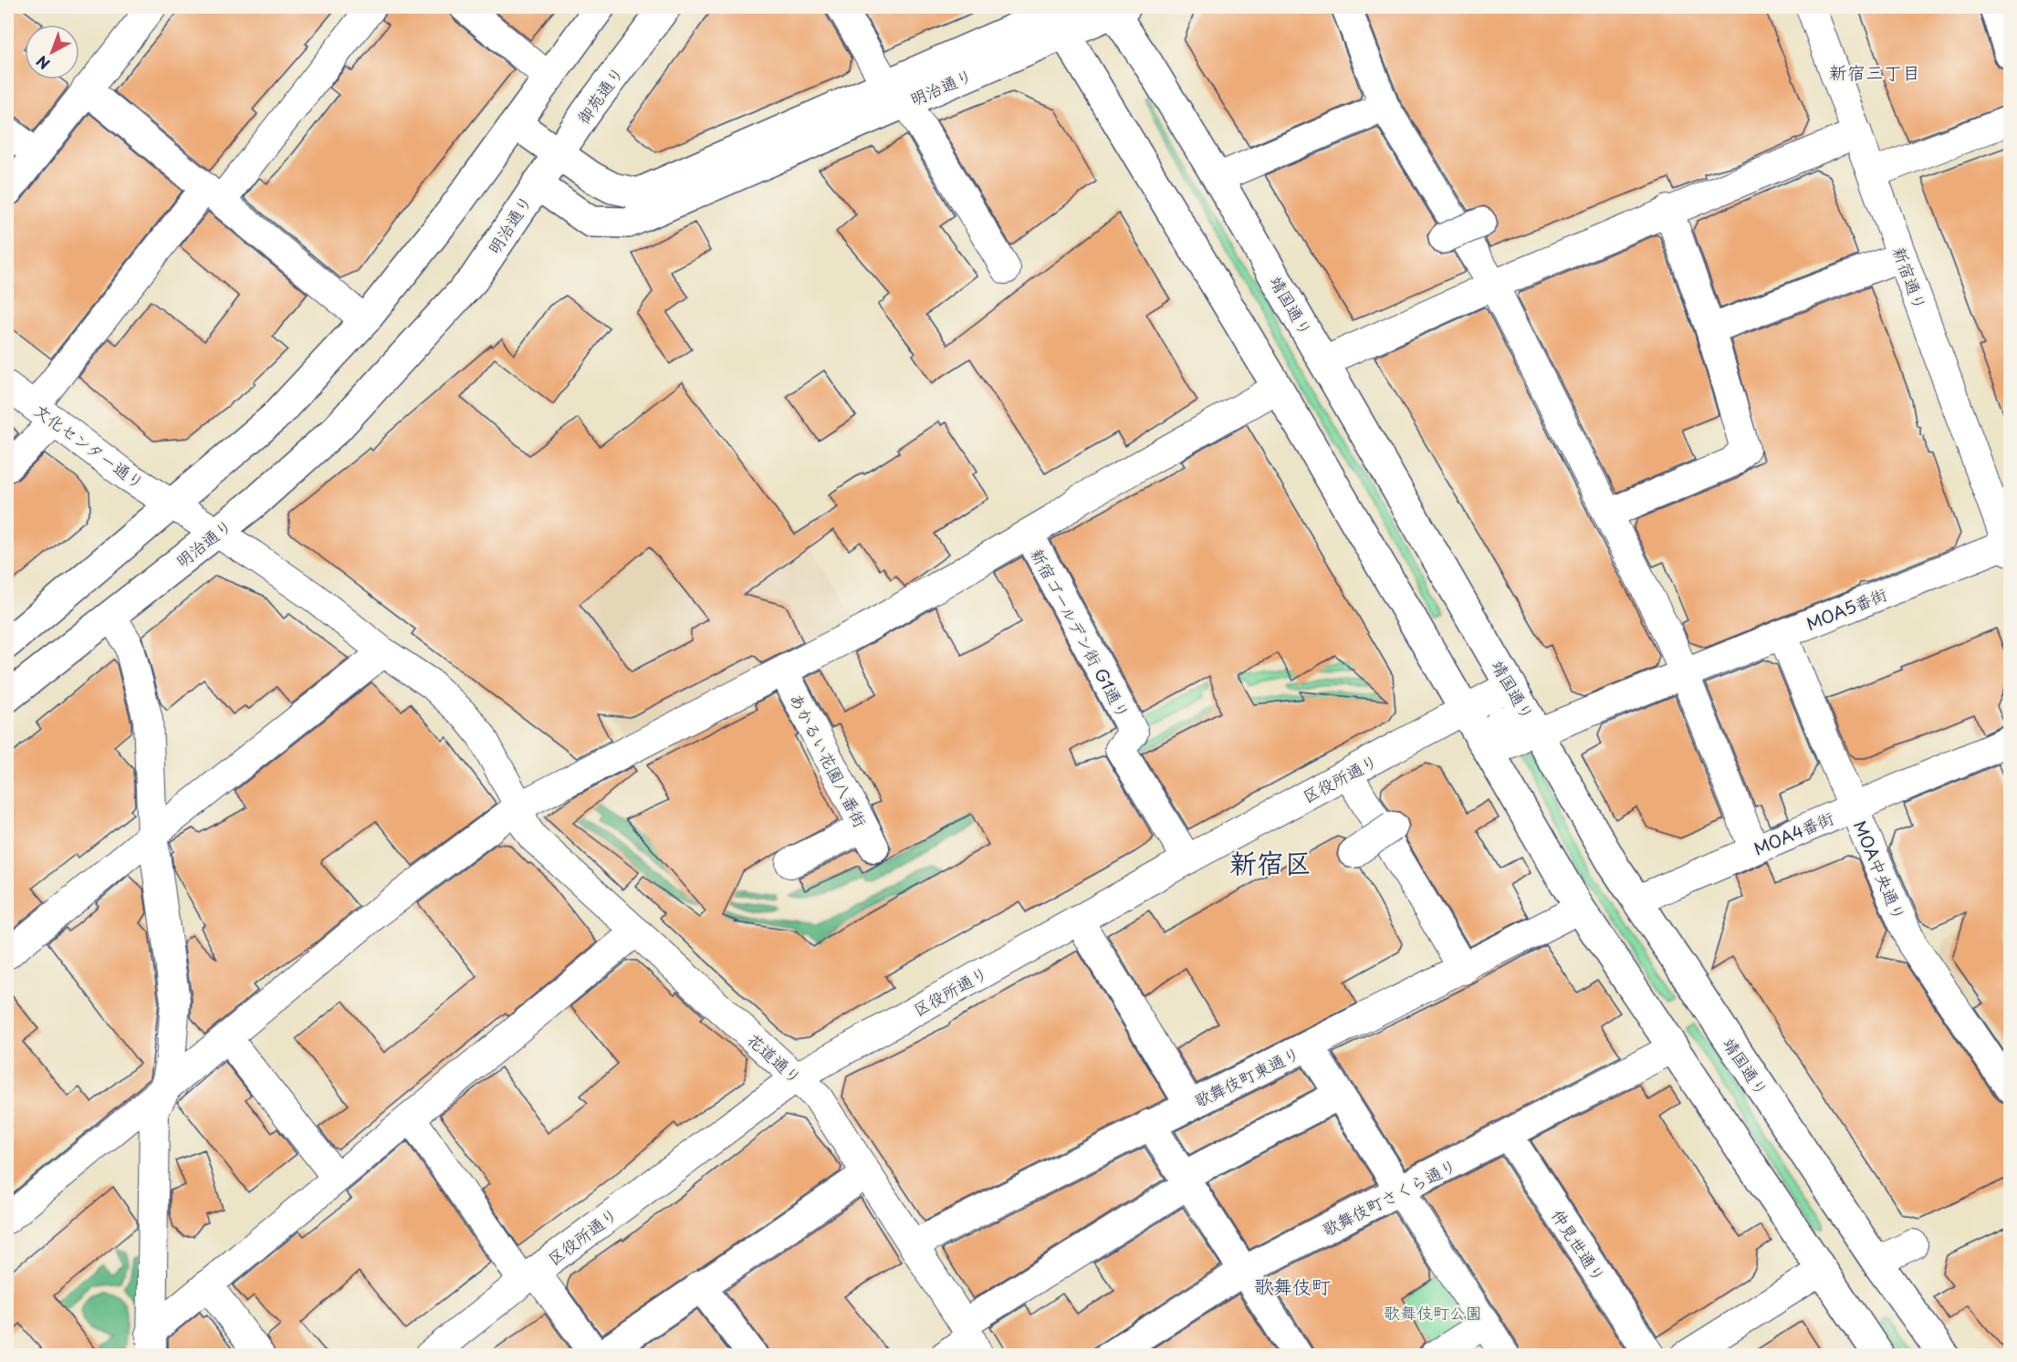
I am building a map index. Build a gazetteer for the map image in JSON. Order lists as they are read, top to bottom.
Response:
{
  "streets": {
    "main road": ["明治通り", "御苑通り", "靖国通り"],
    "street": [
      "新宿通り",
      "文化センター通り",
      "MOA5番街",
      "新宿ゴールデン街 G1通り",
      "あかるい花園八番街",
      "区役所通り",
      "MOA4番街",
      "MOA中央通り",
      "花道通り",
      "歌舞伎町東通り",
      "歌舞伎町さくら通り",
      "仲見世通り"
    ]
  },
  "crossings": [
    ["明治通り", "御苑通り"],
    ["明治通り", "靖国通り"],
    ["明治通り", "文化センター通り"],
    ["新宿通り", "MOA5番街"],
    ["靖国通り", "MOA5番街"],
    ["靖国通り", "区役所通り"],
    ["靖国通り", "MOA4番街"],
    ["文化センター通り", "花道通り"],
    ["MOA5番街", "MOA中央通り"],
    ["新宿ゴールデン街 G1通り", "区役所通り"],
    ["区役所通り", "花道通り"],
    ["MOA4番街", "MOA中央通り"],
    ["花道通り", "歌舞伎町東通り"],
    ["歌舞伎町さくら通り", "仲見世通り"]
  ],
  "districts": ["新宿三丁目", "新宿区", "歌舞伎町"],
  "parks": ["歌舞伎町公園"],
  "north": "bottom left"
}
